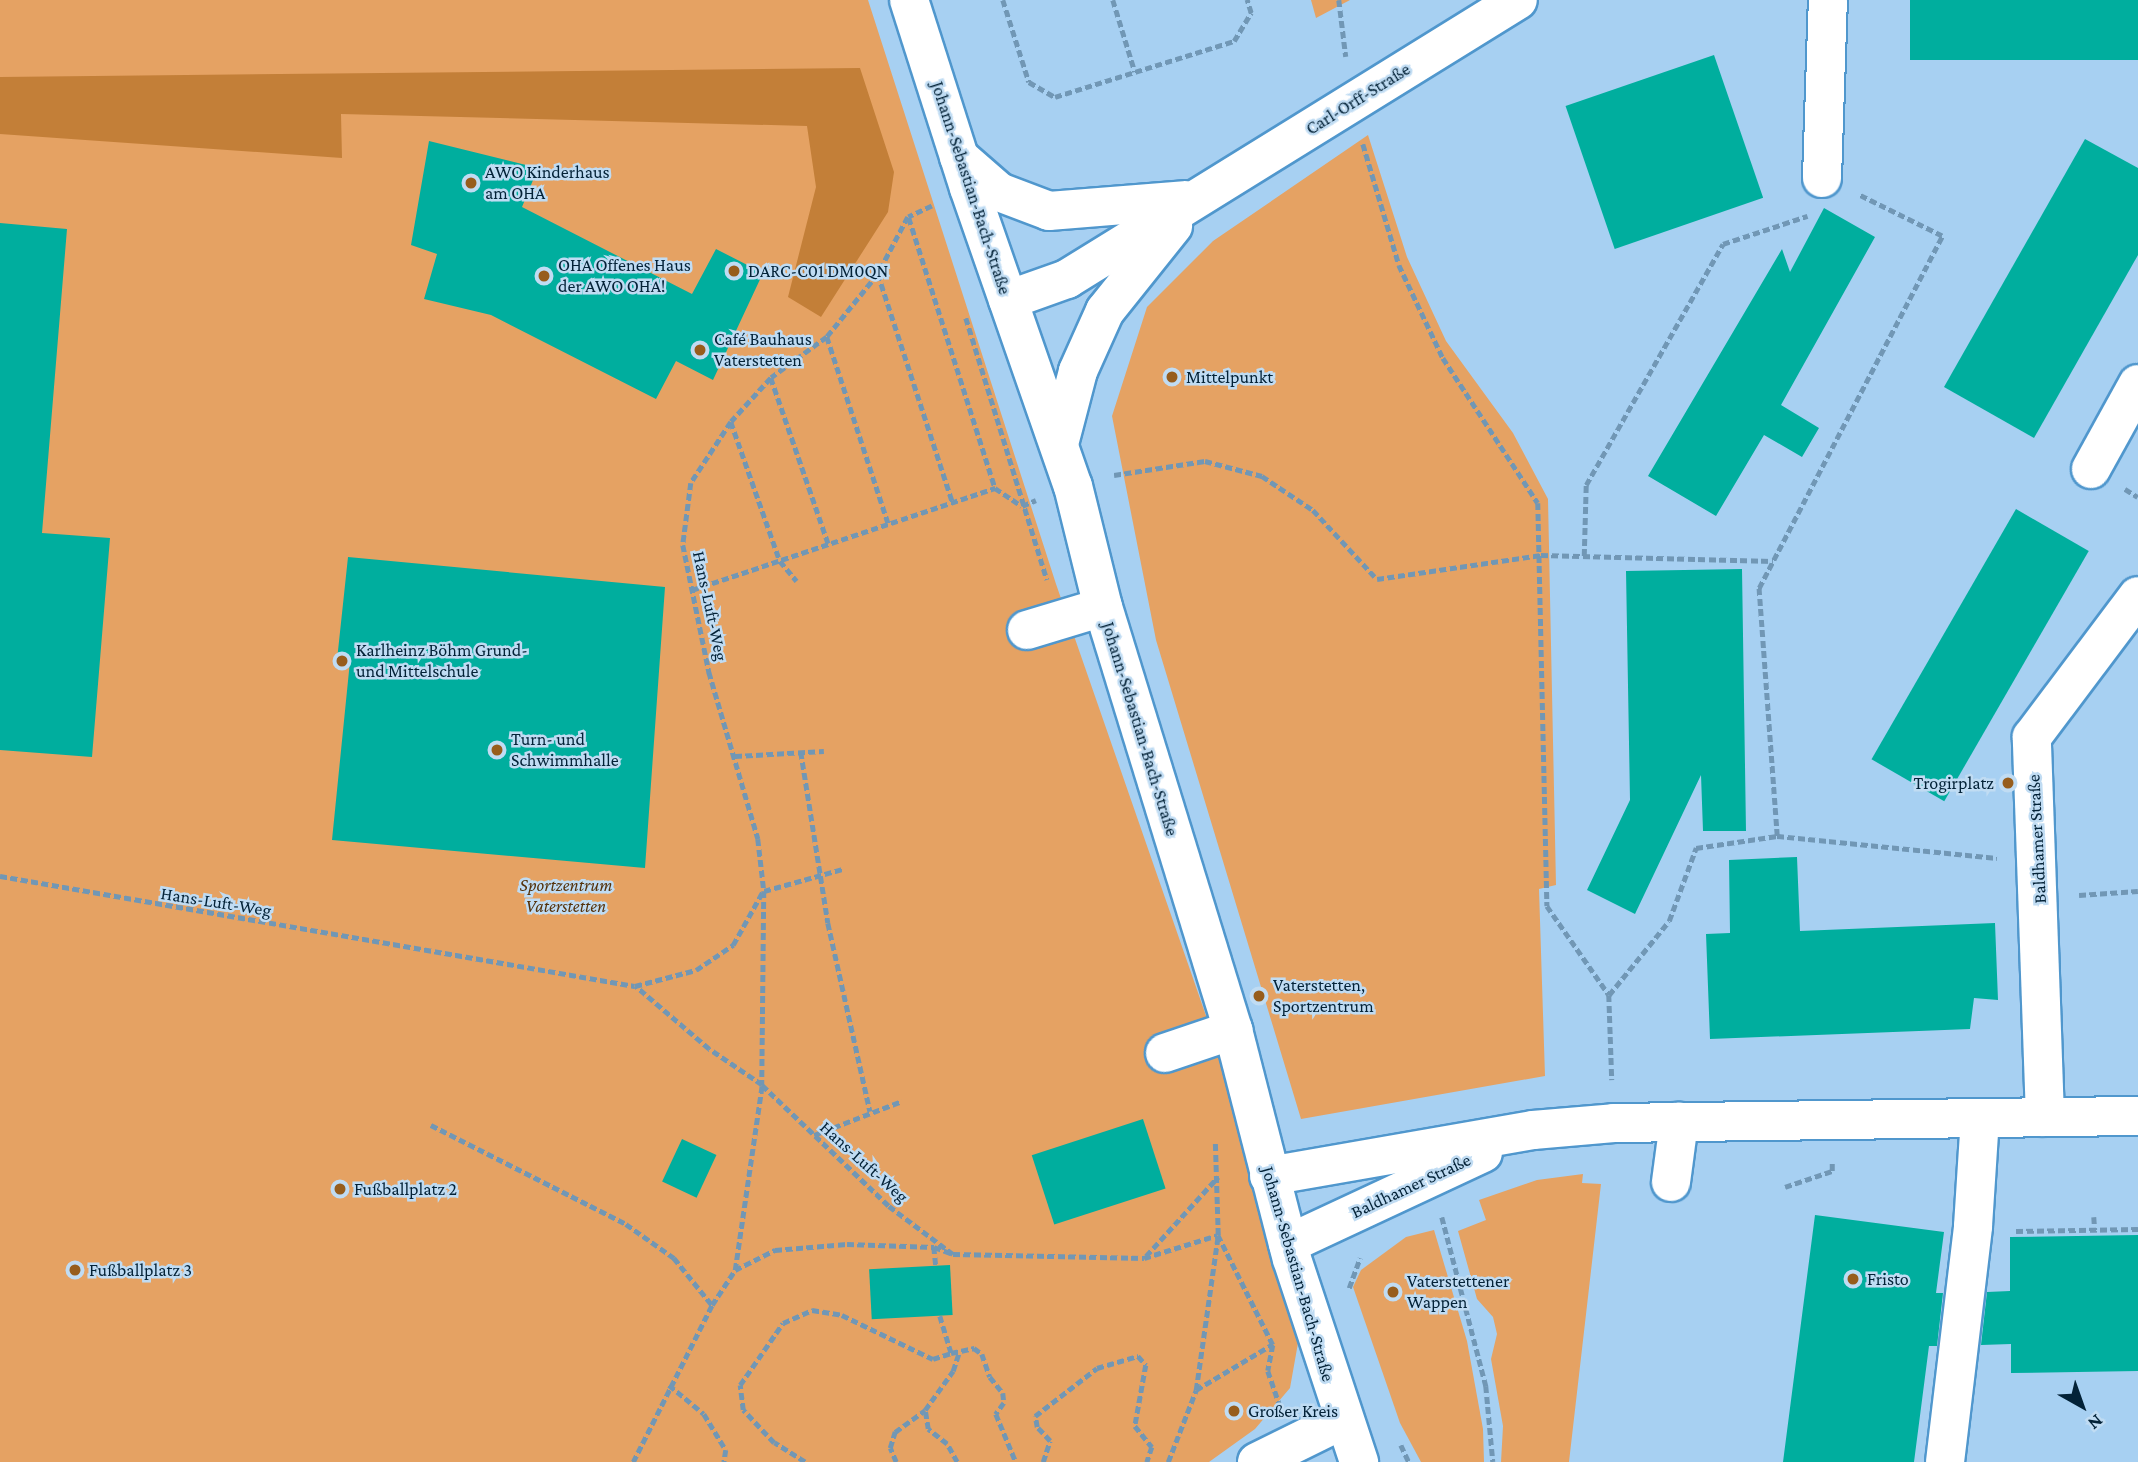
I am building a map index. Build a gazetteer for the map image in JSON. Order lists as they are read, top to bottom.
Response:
{
  "streets": {
    "street": ["Carl-Orff-Straße", "Johann-Sebastian-Bach-Straße", "Baldhamer Straße"],
    "path": ["Hans-Luft-Weg"]
  },
  "crossings": [
    ["Carl-Orff-Straße", "Johann-Sebastian-Bach-Straße"],
    ["Johann-Sebastian-Bach-Straße", "Baldhamer Straße"]
  ],
  "parks": ["Sportzentrum Vaterstetten"],
  "places": [
    "AWO Kinderhaus am OHA",
    "DARC-C01 DM0QN",
    "OHA Offenes Haus der AWO OHA!",
    "Café Bauhaus Vaterstetten",
    "Mittelpunkt",
    "Karlheinz Böhm Grund- und Mittelschule",
    "Turn- und Schwimmhalle",
    "Trogirplatz",
    "Vaterstetten, Sportzentrum",
    "Fußballplatz 2",
    "Fußballplatz 3",
    "Fristo",
    "Vaterstettener Wappen",
    "Großer Kreis"
  ],
  "north": "bottom right"
}
